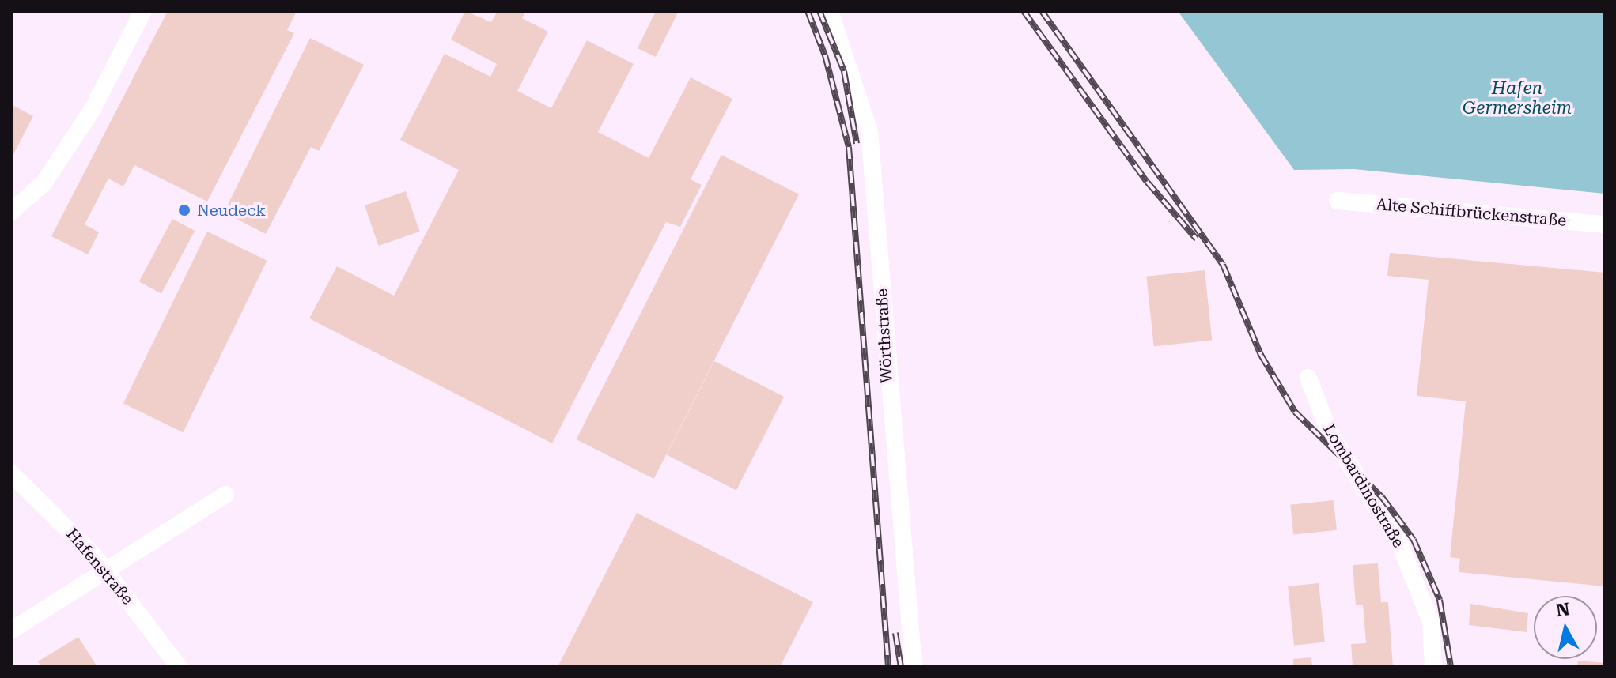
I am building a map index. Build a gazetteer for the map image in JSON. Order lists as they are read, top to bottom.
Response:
{
  "streets": {
    "street": [
      "Alte Schiffbrückenstraße",
      "Wörthstraße",
      "Lombardinostraße",
      "Hafenstraße"
    ]
  },
  "water": ["Hafen Germersheim"],
  "places": ["Neudeck"],
  "north": "top"
}
